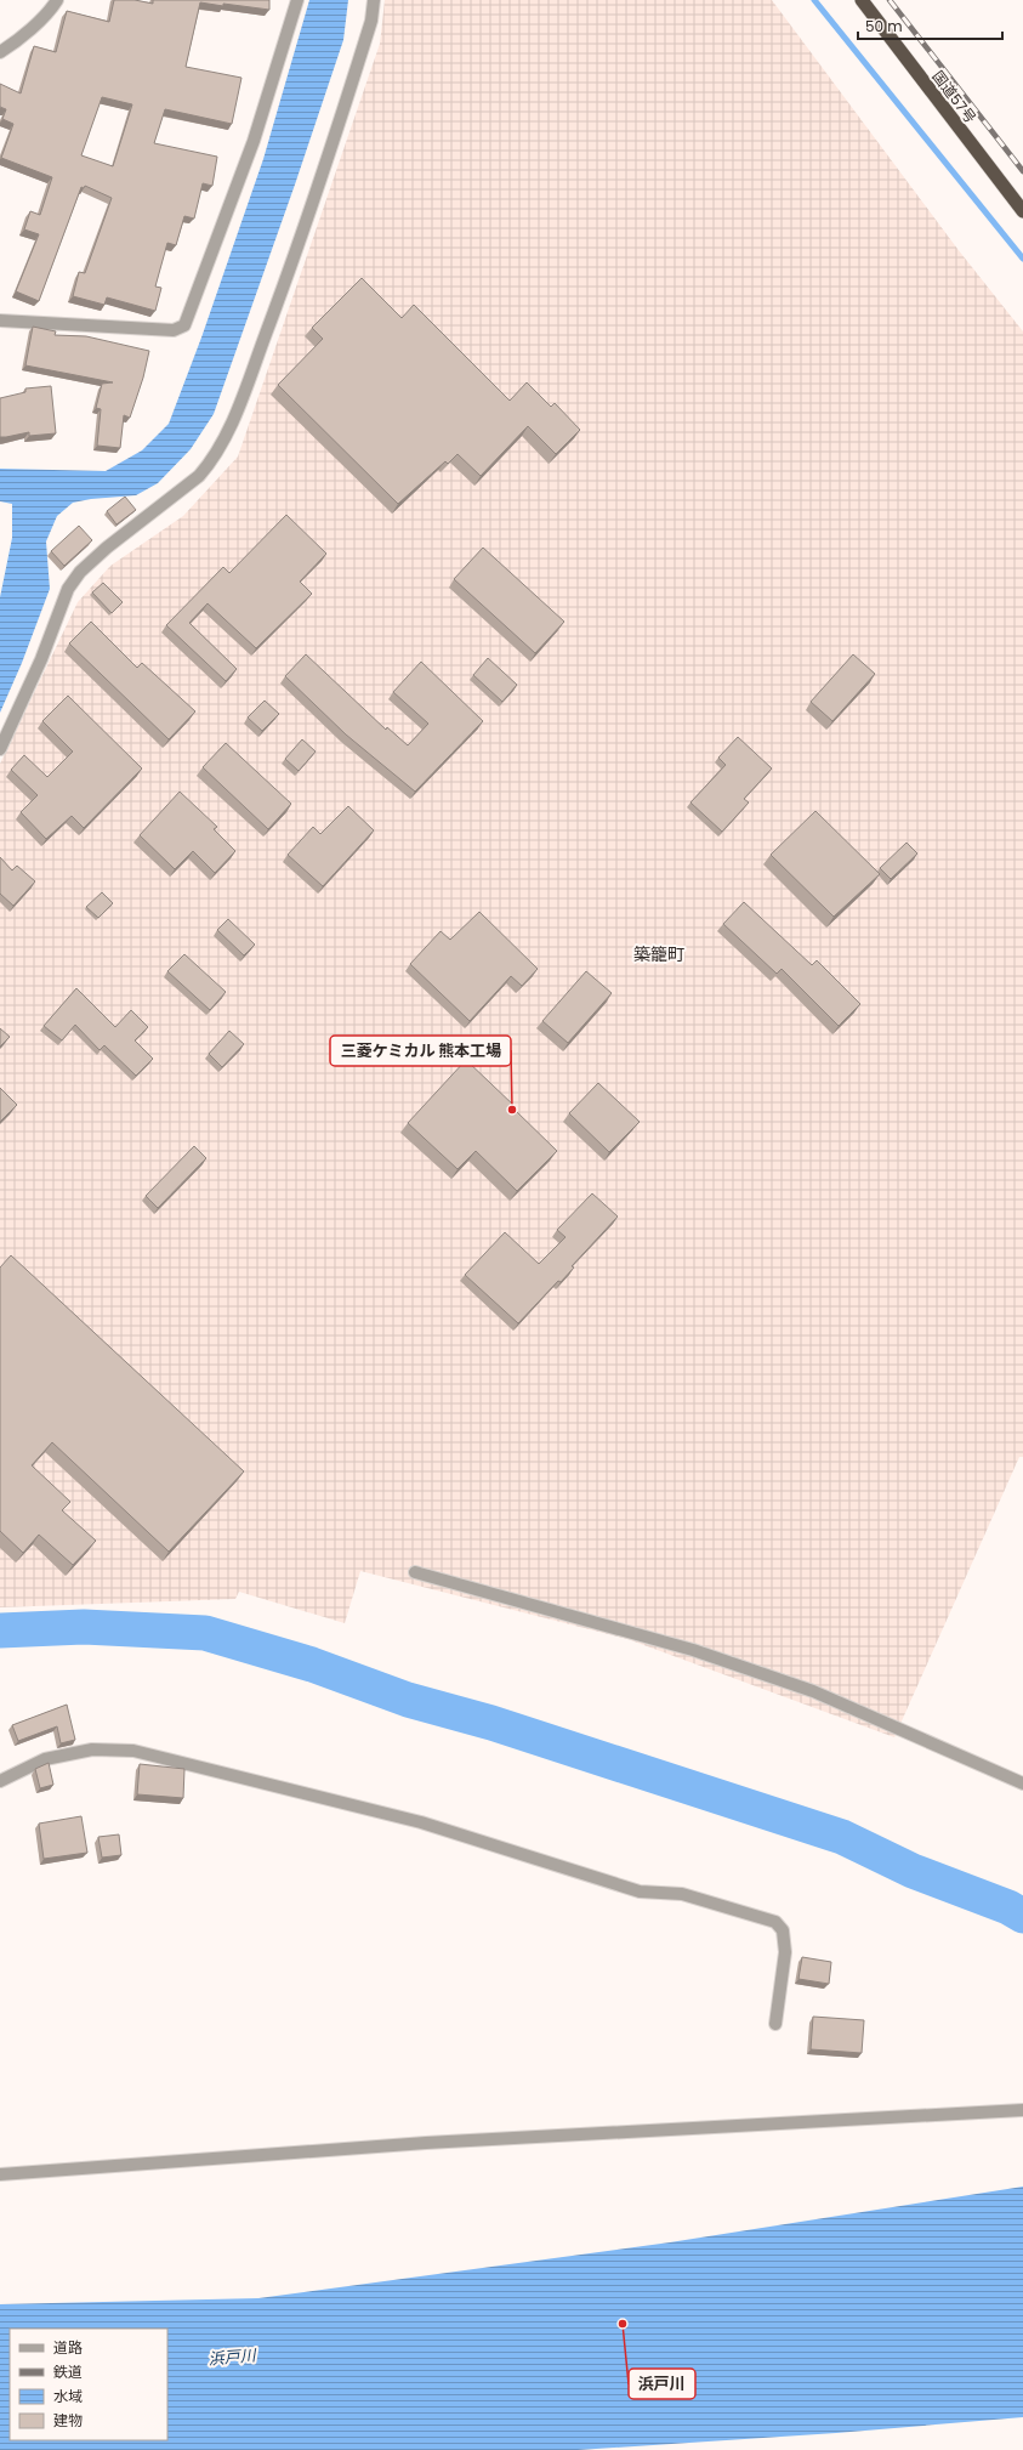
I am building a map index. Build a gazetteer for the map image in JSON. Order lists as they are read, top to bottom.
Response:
{
  "streets": {
    "highway": ["国道57号"]
  },
  "districts": ["築籠町"],
  "water": ["浜戸川"],
  "places": ["三菱ケミカル 熊本工場", "浜戸川"],
  "legend": [
    "道路",
    "鉄道",
    "水域",
    "建物"
  ],
  "scale_bar": "50 m"
}
